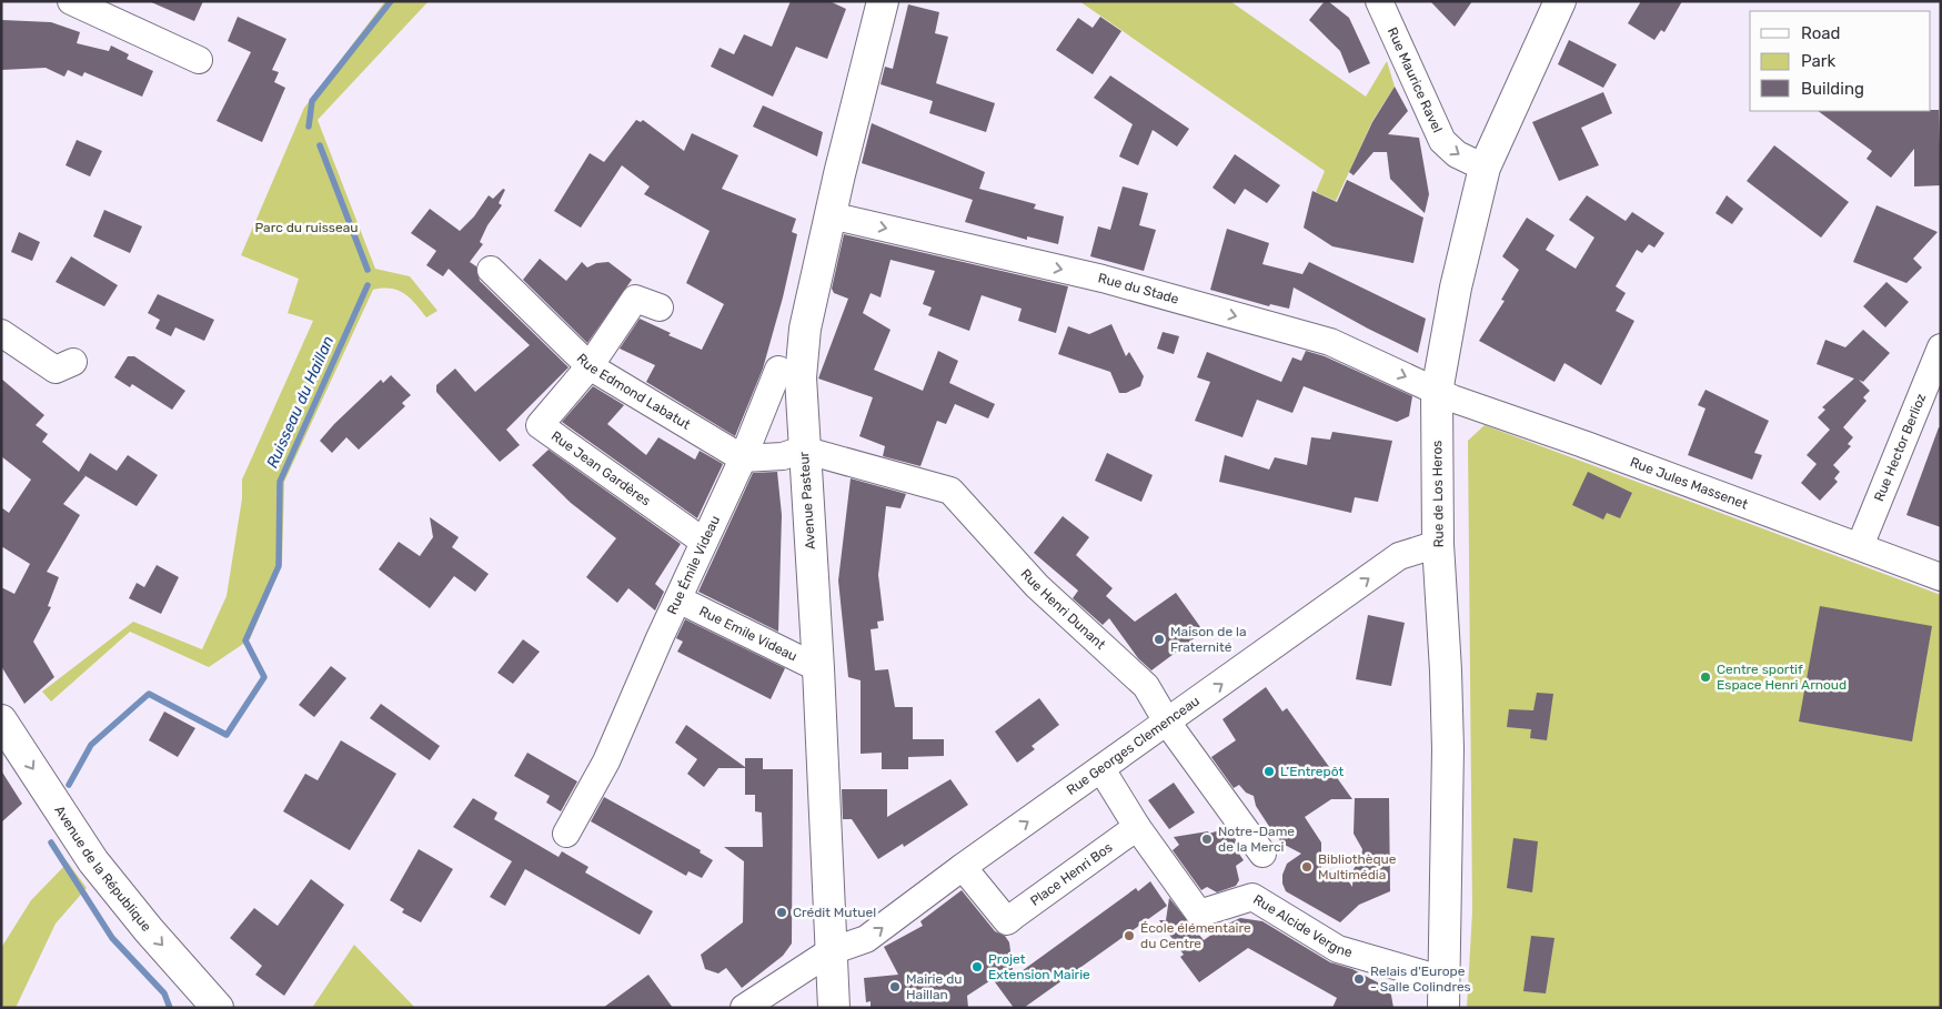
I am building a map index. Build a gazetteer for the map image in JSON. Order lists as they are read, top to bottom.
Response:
{
  "streets": {
    "street": [
      "Rue Maurice Ravel",
      "Rue du Stade",
      "Rue Edmond Labatut",
      "Rue Hector Berlioz",
      "Rue Jean Gardères",
      "Rue Jules Massenet",
      "Rue de Los Heros",
      "Avenue Pasteur",
      "Rue Émile Videau",
      "Rue Henri Dunant",
      "Rue Emile Videau",
      "Rue Georges Clemenceau",
      "Avenue de la République",
      "Place Henri Bos",
      "Rue Alcide Vergne"
    ]
  },
  "crossings": [
    ["Rue Maurice Ravel", "Rue de Los Heros"],
    ["Rue du Stade", "Rue Jules Massenet"],
    ["Rue du Stade", "Rue de Los Heros"],
    ["Rue du Stade", "Avenue Pasteur"],
    ["Rue Edmond Labatut", "Rue Jean Gardères"],
    ["Rue Edmond Labatut", "Rue Émile Videau"],
    ["Rue Hector Berlioz", "Rue Jules Massenet"],
    ["Rue Jean Gardères", "Rue Émile Videau"],
    ["Rue Jules Massenet", "Rue de Los Heros"],
    ["Rue de Los Heros", "Rue Georges Clemenceau"],
    ["Rue de Los Heros", "Rue Alcide Vergne"],
    ["Avenue Pasteur", "Rue Henri Dunant"],
    ["Avenue Pasteur", "Rue Emile Videau"],
    ["Avenue Pasteur", "Rue Georges Clemenceau"],
    ["Rue Émile Videau", "Rue Emile Videau"],
    ["Rue Henri Dunant", "Rue Georges Clemenceau"],
    ["Rue Georges Clemenceau", "Place Henri Bos"],
    ["Place Henri Bos", "Rue Alcide Vergne"]
  ],
  "one_way": [
    "Rue Maurice Ravel",
    "Rue du Stade",
    "Rue Georges Clemenceau",
    "Avenue de la République"
  ],
  "water": ["Ruisseau du Haillan"],
  "parks": ["Parc du ruisseau"],
  "places": [
    "Maison de la Fraternité",
    "Centre sportif Espace Henri Arnoud",
    "L’Entrepôt",
    "Notre-Dame de la Merci",
    "Bibliothèque Multimédia",
    "Crédit Mutuel",
    "École élémentaire du Centre",
    "Projet Extension Mairie",
    "Relais d'Europe - Salle Colindres",
    "Mairie du Haillan"
  ],
  "legend": ["Road", "Park", "Building"]
}
